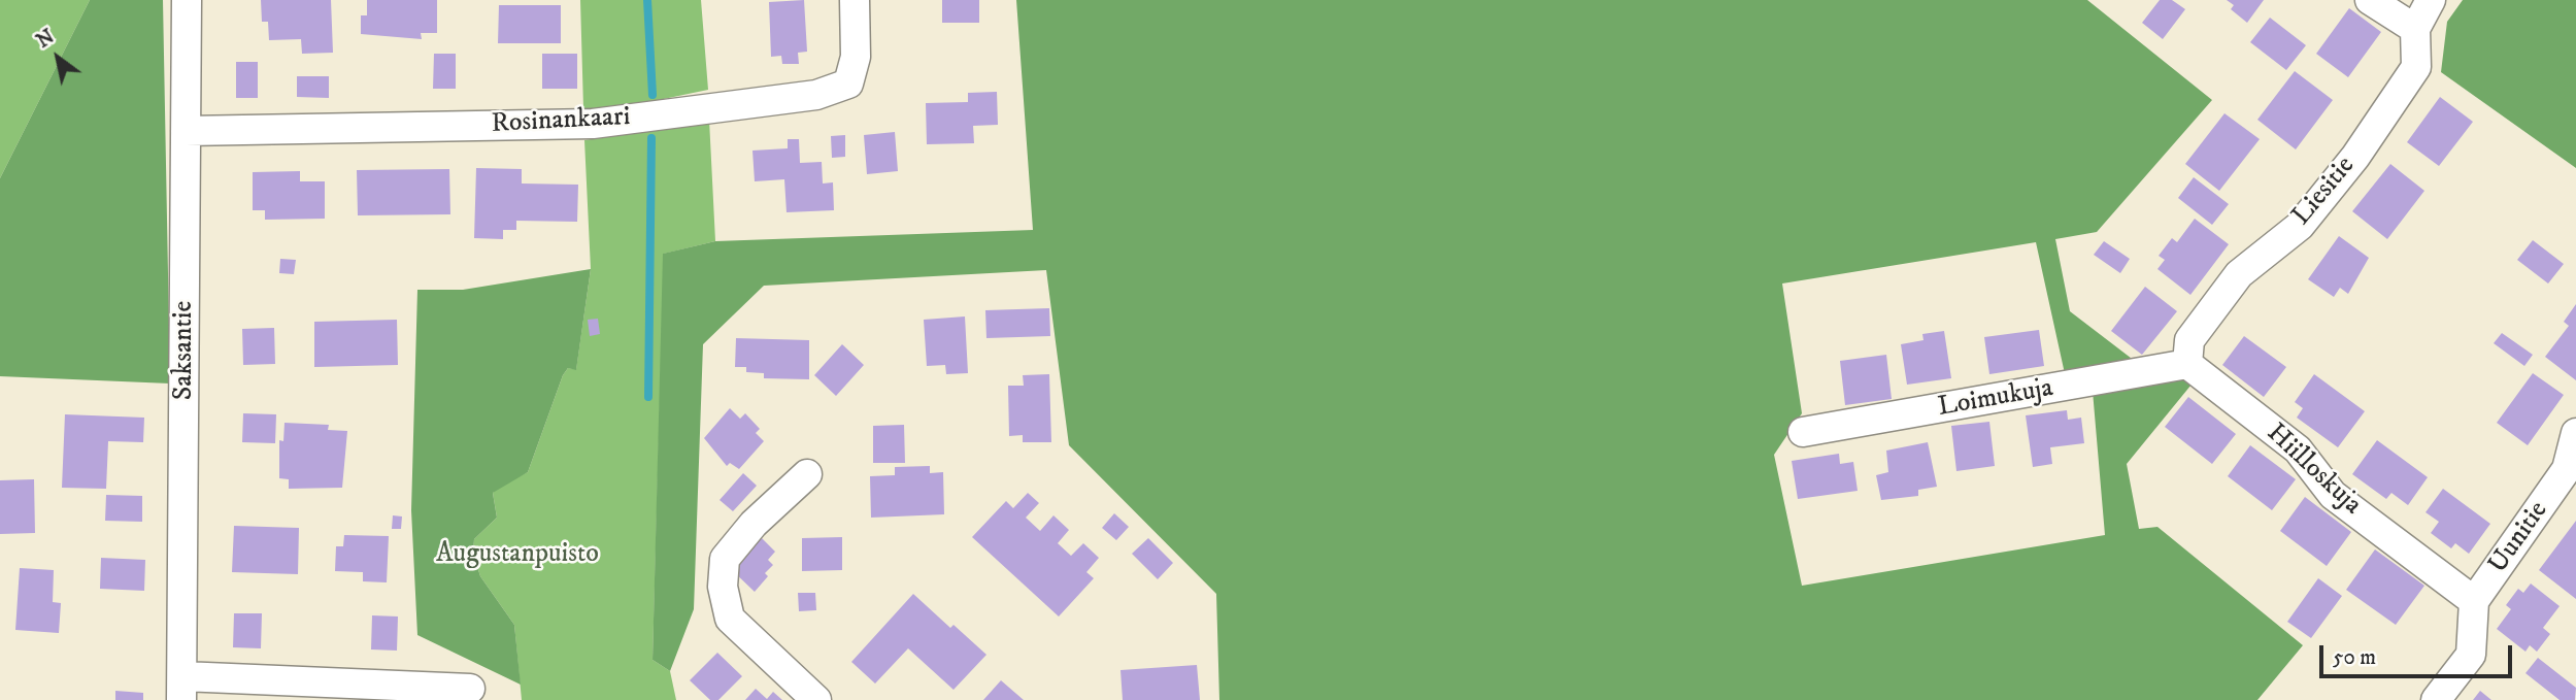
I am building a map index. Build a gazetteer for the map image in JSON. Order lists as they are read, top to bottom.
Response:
{
  "streets": {
    "street": [
      "Rosinankaari",
      "Liesitie",
      "Saksantie",
      "Loimukuja",
      "Hiilloskuja",
      "Uunitie"
    ]
  },
  "crossings": [
    ["Rosinankaari", "Saksantie"],
    ["Liesitie", "Loimukuja"],
    ["Liesitie", "Hiilloskuja"],
    ["Loimukuja", "Hiilloskuja"],
    ["Hiilloskuja", "Uunitie"]
  ],
  "parks": ["Augustanpuisto"],
  "scale_bar": "50 m",
  "north": "top left"
}
